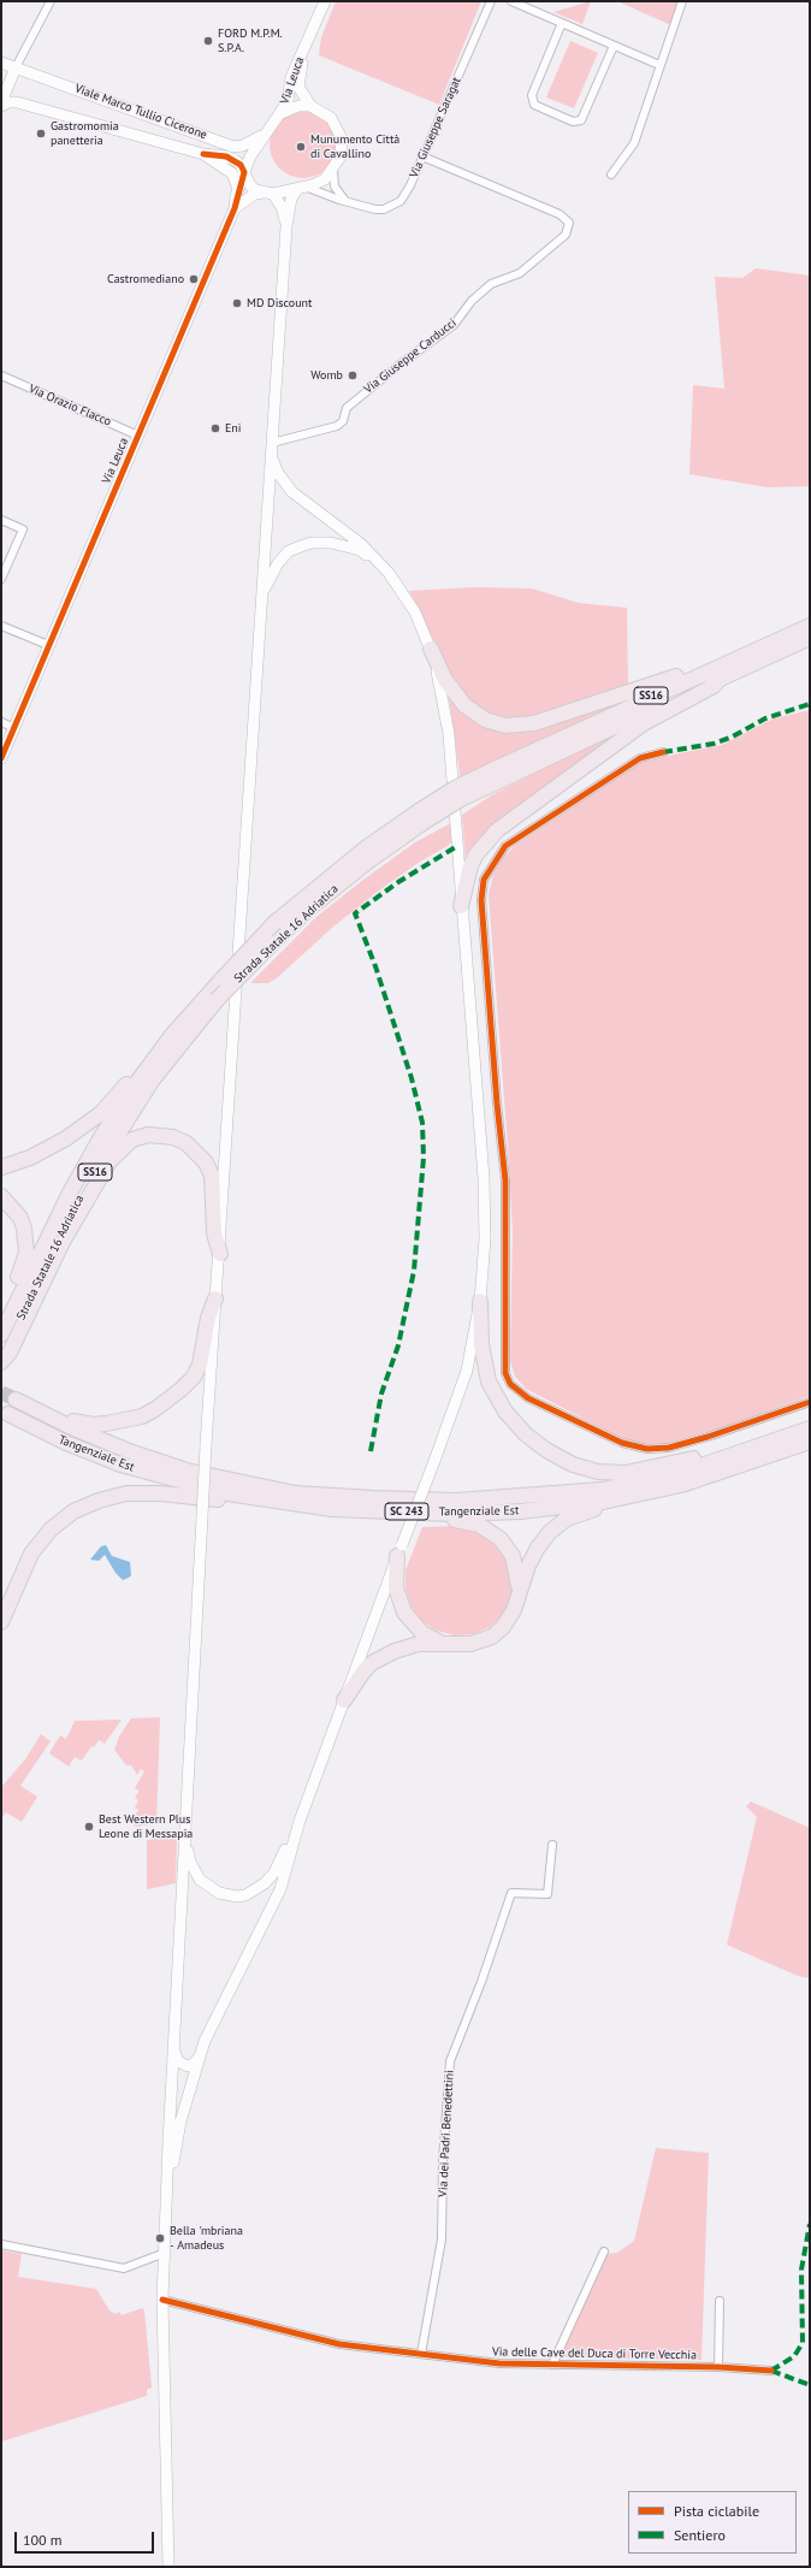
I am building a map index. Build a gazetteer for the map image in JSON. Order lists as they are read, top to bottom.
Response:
{
  "streets": {
    "highway": [
      "SS16",
      "Strada Statale 16 Adriatica",
      "Tangenziale Est",
      "SC 243"
    ],
    "main road": ["Via Leuca", "Viale Marco Tullio Cicerone"],
    "street": [
      "Via Giuseppe Saragat",
      "Via Giuseppe Carducci",
      "Via Orazio Flacco",
      "Via dei Padri Benedettini",
      "Via delle Cave del Duca di Torre Vecchia"
    ]
  },
  "crossings": [
    ["Via Leuca", "Viale Marco Tullio Cicerone"],
    ["Via Leuca", "Via Giuseppe Saragat"],
    ["Via Leuca", "Via Orazio Flacco"],
    ["Viale Marco Tullio Cicerone", "Via Giuseppe Saragat"],
    ["Via Giuseppe Saragat", "Via Giuseppe Carducci"],
    ["Via dei Padri Benedettini", "Via delle Cave del Duca di Torre Vecchia"]
  ],
  "places": [
    "FORD M.P.M. S.P.A.",
    "Gastromomia panetteria",
    "Munumento Città di Cavallino",
    "Castromediano",
    "MD Discount",
    "Womb",
    "Eni",
    "Best Western Plus Leone di Messapia",
    "Bella 'mbriana - Amadeus"
  ],
  "legend": ["Pista ciclabile", "Sentiero"],
  "scale_bar": "100 m"
}
